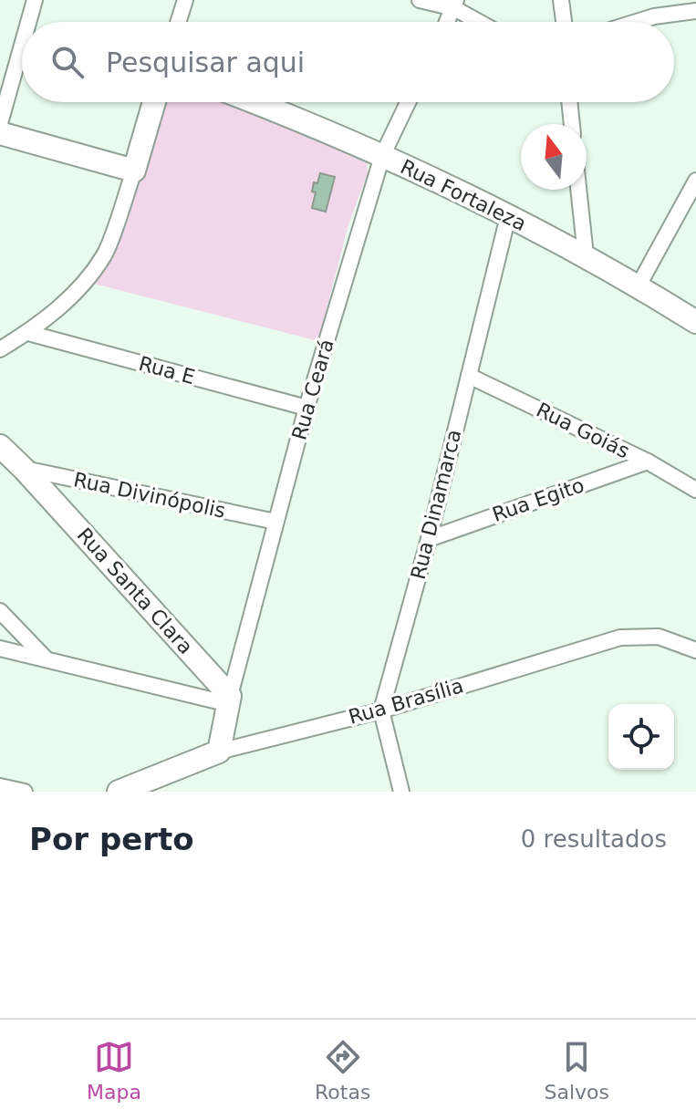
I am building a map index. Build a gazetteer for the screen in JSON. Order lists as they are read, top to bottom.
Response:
{
  "streets": {
    "street": [
      "Rua Fortaleza",
      "Rua E",
      "Rua Ceará",
      "Rua Goiás",
      "Rua Divinópolis",
      "Rua Egito",
      "Rua Dinamarca",
      "Rua Santa Clara",
      "Rua Brasília"
    ]
  },
  "crossings": [
    ["Rua Fortaleza", "Rua Ceará"],
    ["Rua Fortaleza", "Rua Dinamarca"],
    ["Rua E", "Rua Ceará"],
    ["Rua Ceará", "Rua Divinópolis"],
    ["Rua Ceará", "Rua Santa Clara"],
    ["Rua Goiás", "Rua Egito"],
    ["Rua Goiás", "Rua Dinamarca"],
    ["Rua Divinópolis", "Rua Santa Clara"],
    ["Rua Egito", "Rua Dinamarca"],
    ["Rua Dinamarca", "Rua Brasília"]
  ],
  "north": "top",
  "page": {
    "search": "Pesquisar aqui",
    "heading": ["Por perto", "0 resultados"],
    "nav": ["Mapa", "Rotas", "Salvos"]
  }
}
